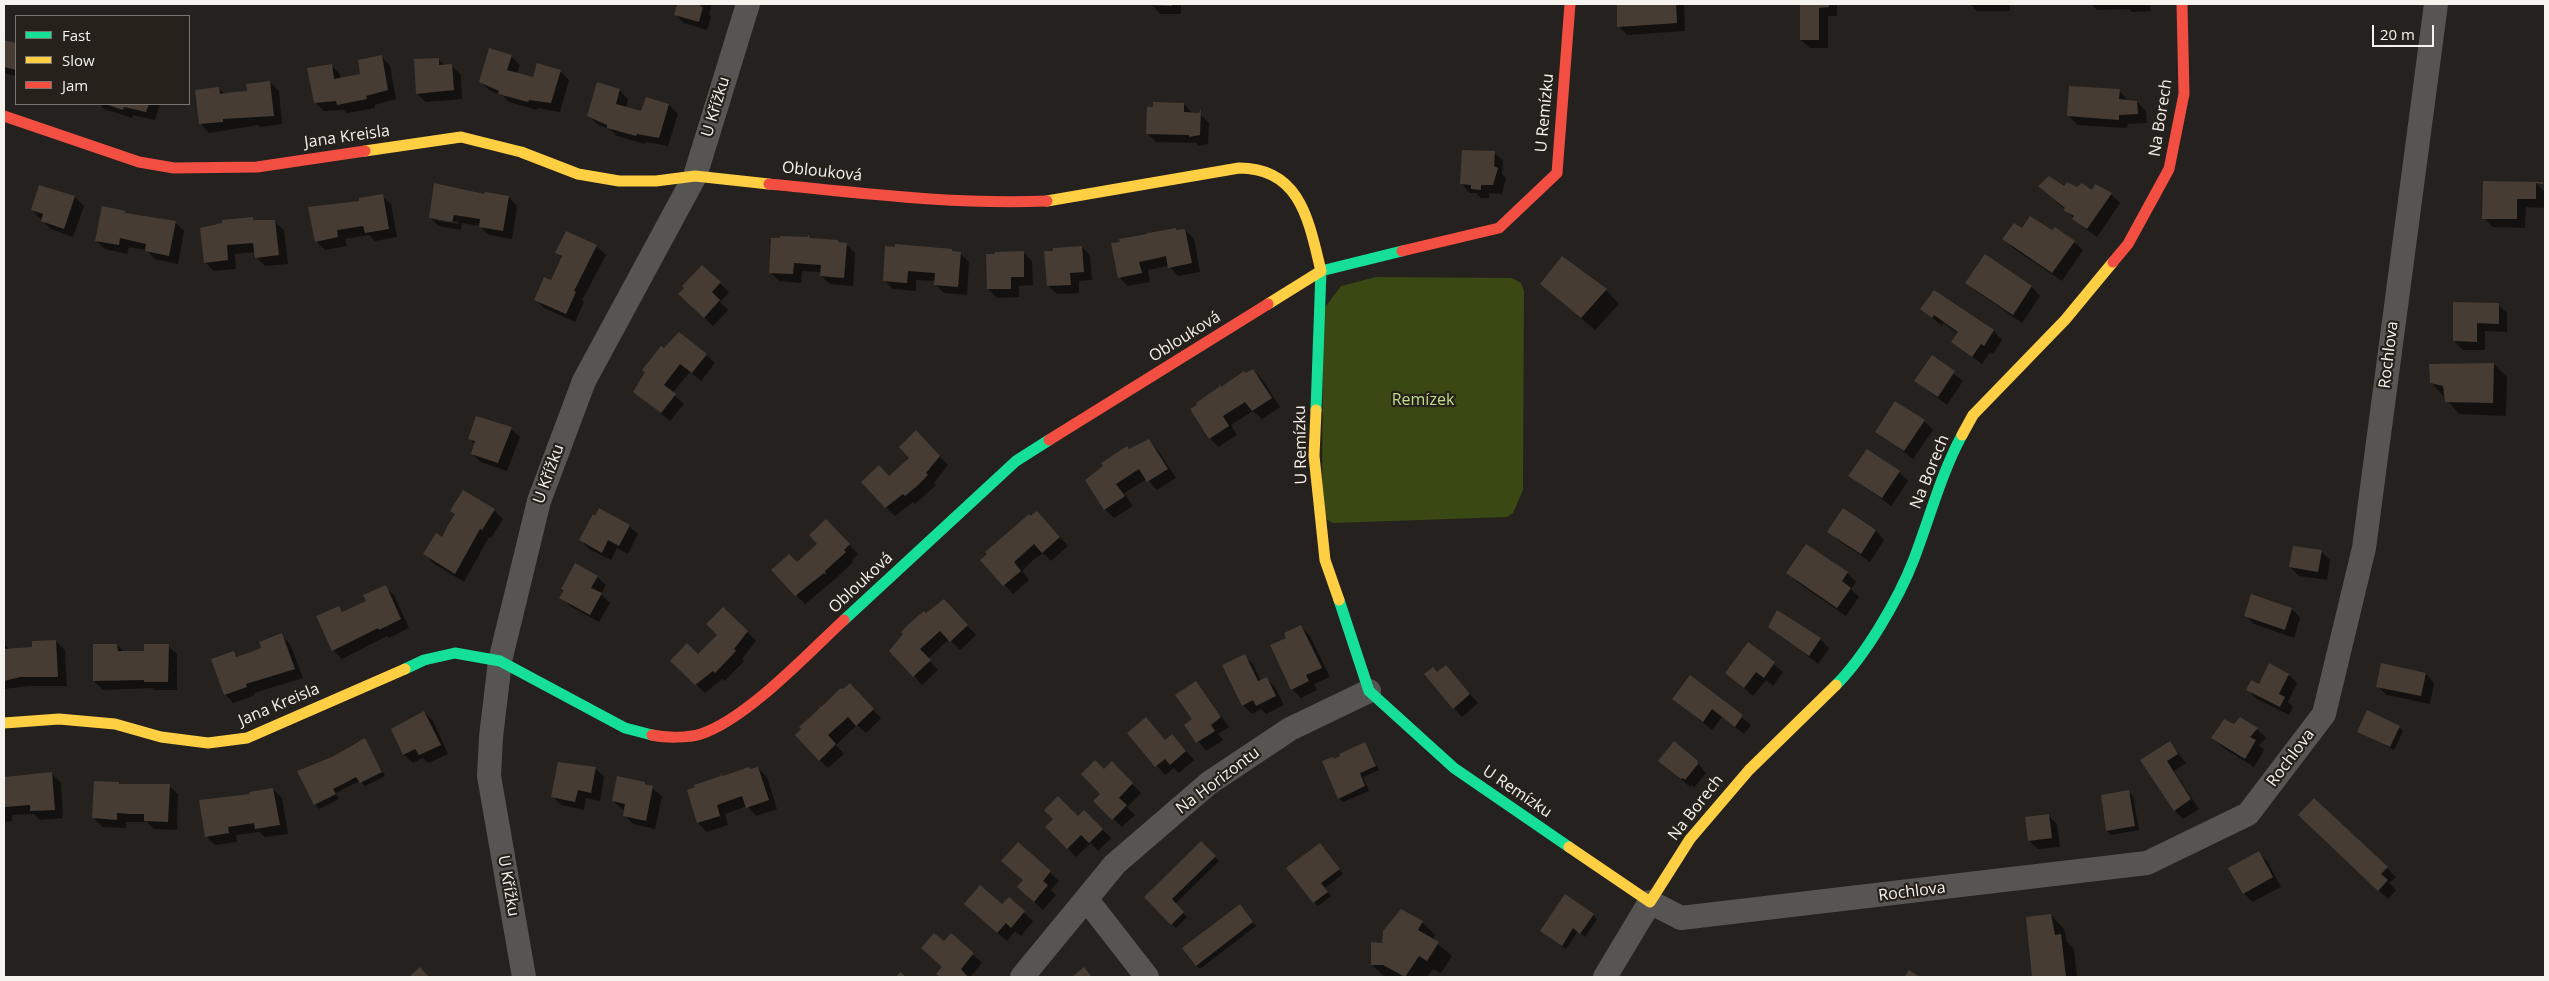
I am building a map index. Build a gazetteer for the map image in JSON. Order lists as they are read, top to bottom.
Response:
{
  "streets": {
    "street": [
      "U Křížku",
      "U Remízku",
      "Na Borech",
      "Jana Kreisla",
      "Oblouková",
      "Rochlova",
      "Na Horizontu"
    ]
  },
  "crossings": [
    ["U Křížku", "Jana Kreisla"],
    ["U Křížku", "Oblouková"],
    ["U Remízku", "Na Borech"],
    ["U Remízku", "Oblouková"],
    ["U Remízku", "Rochlova"],
    ["U Remízku", "Na Horizontu"],
    ["Na Borech", "Rochlova"],
    ["Jana Kreisla", "Oblouková"]
  ],
  "parks": ["Remízek"],
  "legend": ["Fast", "Slow", "Jam"],
  "scale_bar": "20 m"
}
